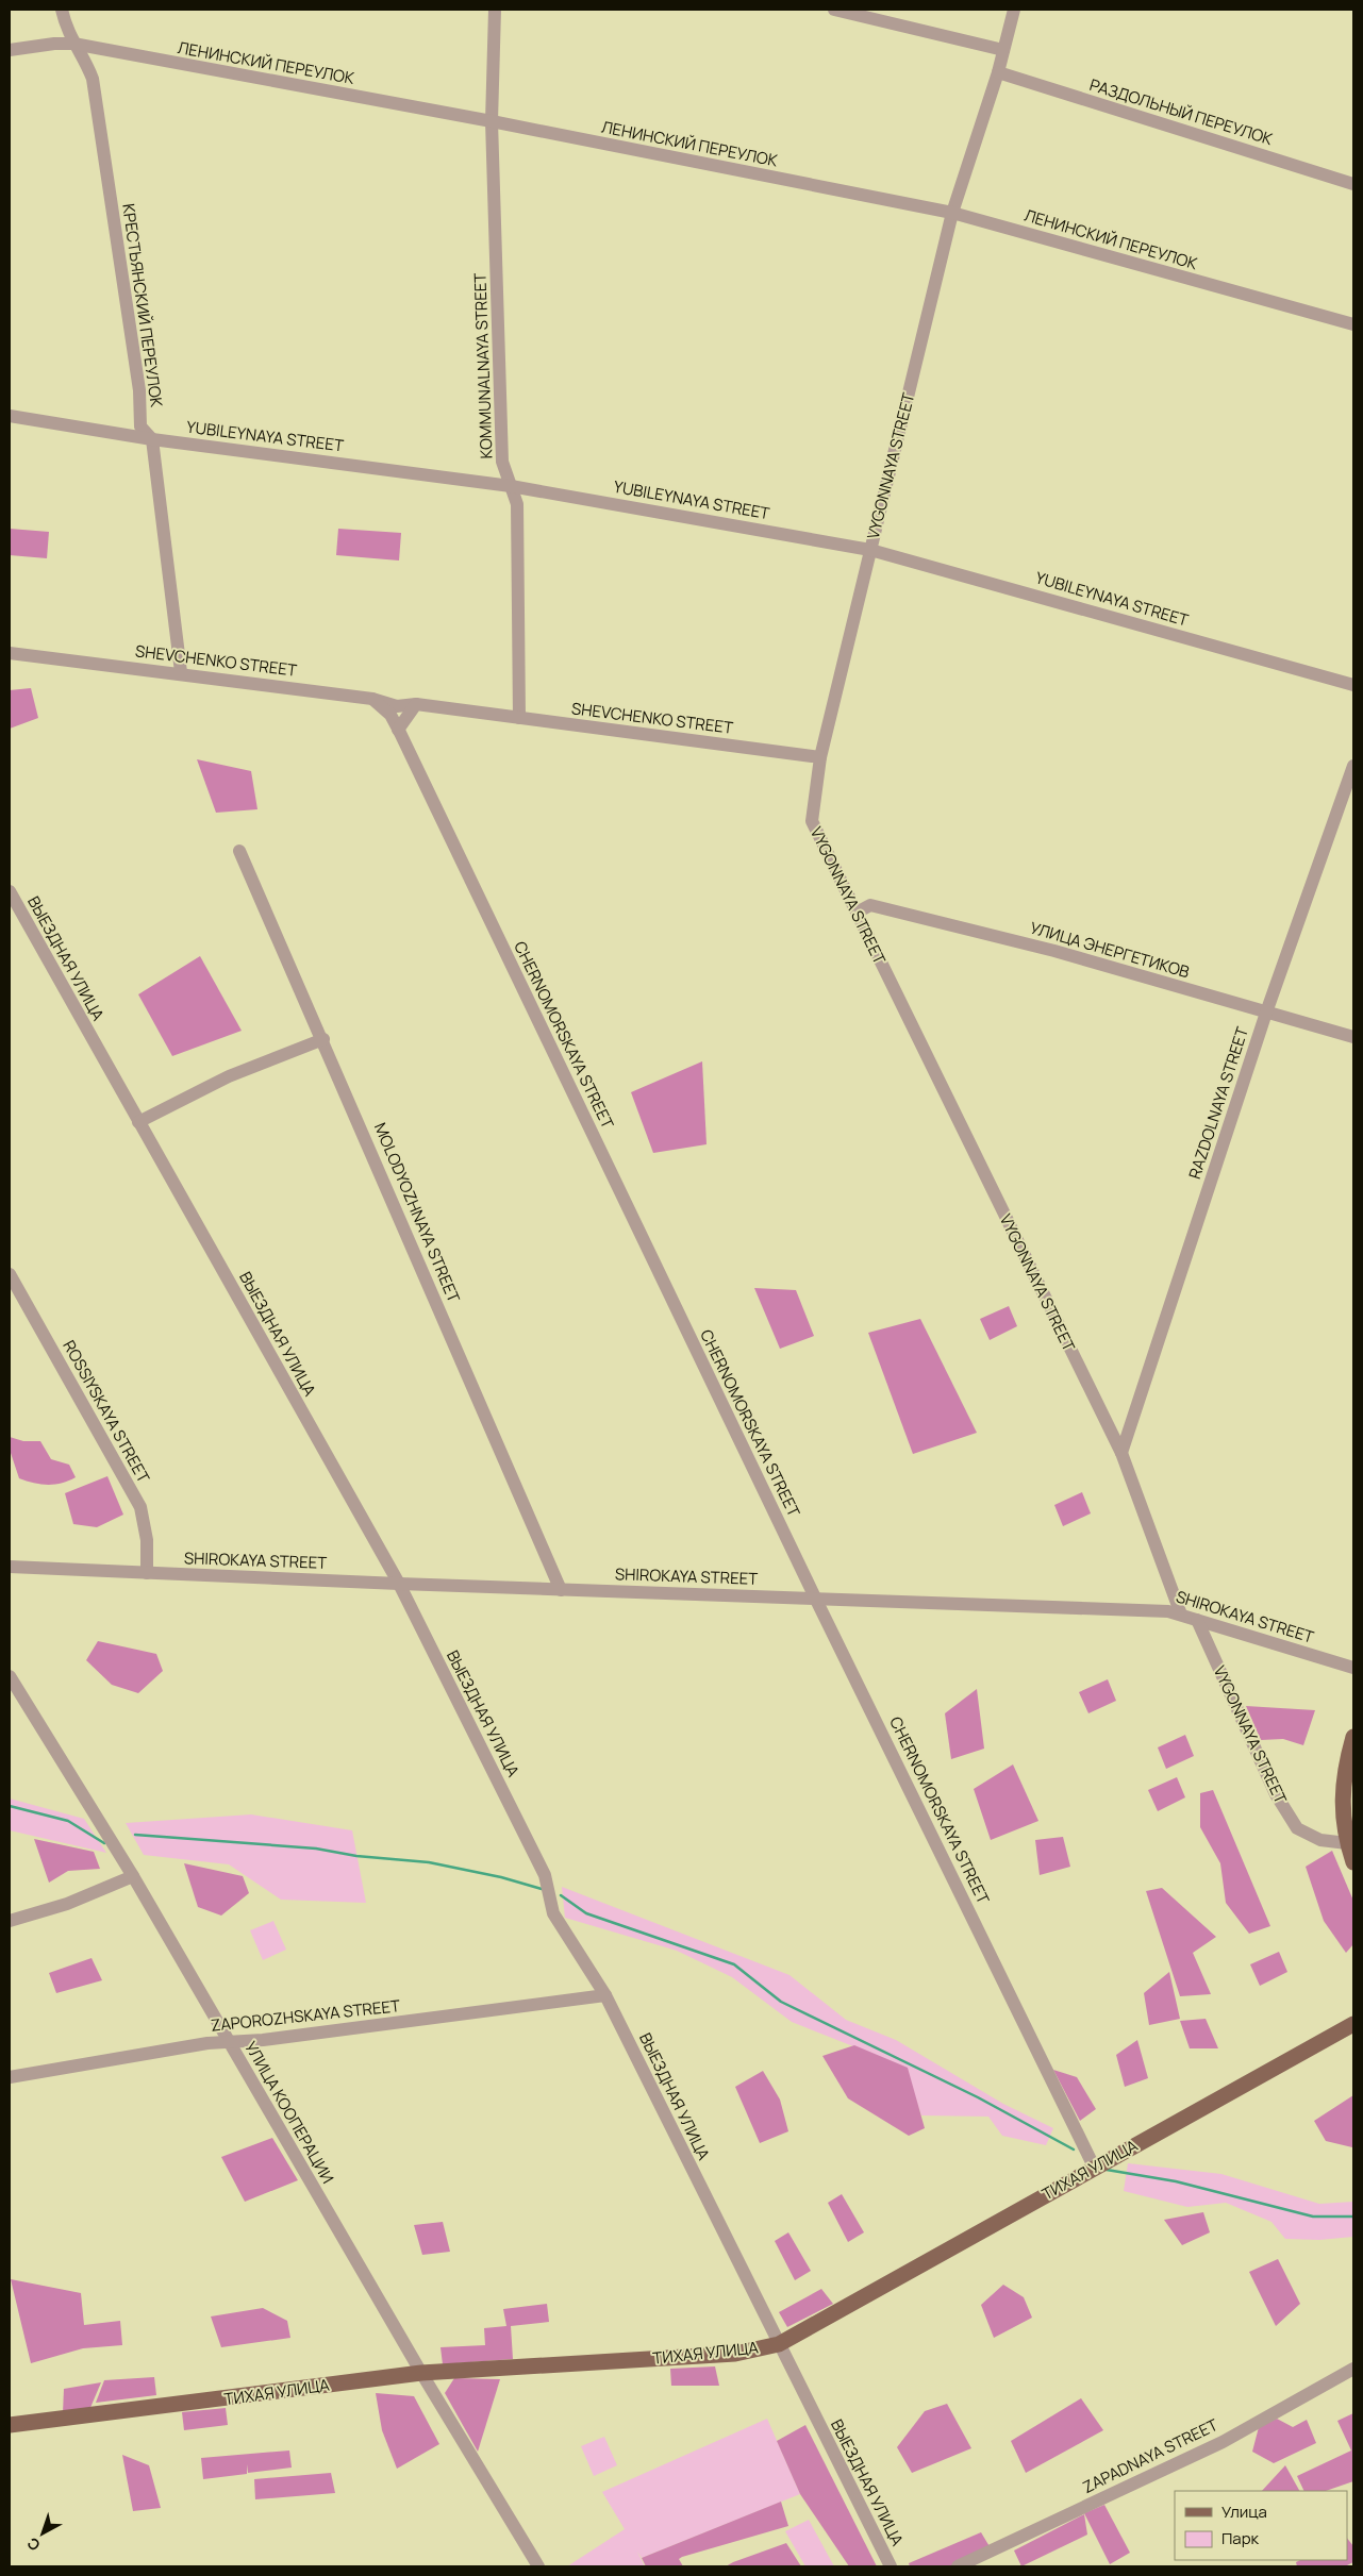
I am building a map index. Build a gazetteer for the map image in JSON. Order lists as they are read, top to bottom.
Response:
{
  "streets": {
    "main road": ["ТИХАЯ УЛИЦА"],
    "street": [
      "ЛЕНИНСКИЙ ПЕРЕУЛОК",
      "РАЗДОЛЬНЫЙ ПЕРЕУЛОК",
      "КРЕСТЬЯНСКИЙ ПЕРЕУЛОК",
      "KOMMUNALNAYA STREET",
      "YUBILEYNAYA STREET",
      "VYGONNAYA STREET",
      "SHEVCHENKO STREET",
      "УЛИЦА ЭНЕРГЕТИКОВ",
      "ВЫЕЗДНАЯ УЛИЦА",
      "CHERNOMORSKAYA STREET",
      "RAZDOLNAYA STREET",
      "MOLODYOZHNAYA STREET",
      "ROSSIYSKAYA STREET",
      "SHIROKAYA STREET",
      "ZAPOROZHSKAYA STREET",
      "УЛИЦА КООПЕРАЦИИ",
      "ZAPADNAYA STREET"
    ]
  },
  "crossings": [
    ["ЛЕНИНСКИЙ ПЕРЕУЛОК", "КРЕСТЬЯНСКИЙ ПЕРЕУЛОК"],
    ["ЛЕНИНСКИЙ ПЕРЕУЛОК", "KOMMUNALNAYA STREET"],
    ["ЛЕНИНСКИЙ ПЕРЕУЛОК", "VYGONNAYA STREET"],
    ["РАЗДОЛЬНЫЙ ПЕРЕУЛОК", "VYGONNAYA STREET"],
    ["КРЕСТЬЯНСКИЙ ПЕРЕУЛОК", "YUBILEYNAYA STREET"],
    ["КРЕСТЬЯНСКИЙ ПЕРЕУЛОК", "SHEVCHENKO STREET"],
    ["KOMMUNALNAYA STREET", "YUBILEYNAYA STREET"],
    ["KOMMUNALNAYA STREET", "SHEVCHENKO STREET"],
    ["YUBILEYNAYA STREET", "VYGONNAYA STREET"],
    ["VYGONNAYA STREET", "SHEVCHENKO STREET"],
    ["VYGONNAYA STREET", "УЛИЦА ЭНЕРГЕТИКОВ"],
    ["VYGONNAYA STREET", "RAZDOLNAYA STREET"],
    ["VYGONNAYA STREET", "SHIROKAYA STREET"],
    ["SHEVCHENKO STREET", "CHERNOMORSKAYA STREET"],
    ["УЛИЦА ЭНЕРГЕТИКОВ", "RAZDOLNAYA STREET"],
    ["ВЫЕЗДНАЯ УЛИЦА", "SHIROKAYA STREET"],
    ["ВЫЕЗДНАЯ УЛИЦА", "ZAPOROZHSKAYA STREET"],
    ["ВЫЕЗДНАЯ УЛИЦА", "ТИХАЯ УЛИЦА"],
    ["CHERNOMORSKAYA STREET", "SHIROKAYA STREET"],
    ["CHERNOMORSKAYA STREET", "ТИХАЯ УЛИЦА"],
    ["MOLODYOZHNAYA STREET", "SHIROKAYA STREET"],
    ["ROSSIYSKAYA STREET", "SHIROKAYA STREET"],
    ["ZAPOROZHSKAYA STREET", "УЛИЦА КООПЕРАЦИИ"],
    ["УЛИЦА КООПЕРАЦИИ", "ТИХАЯ УЛИЦА"]
  ],
  "legend": ["Улица", "Парк"],
  "north": "bottom left"
}
